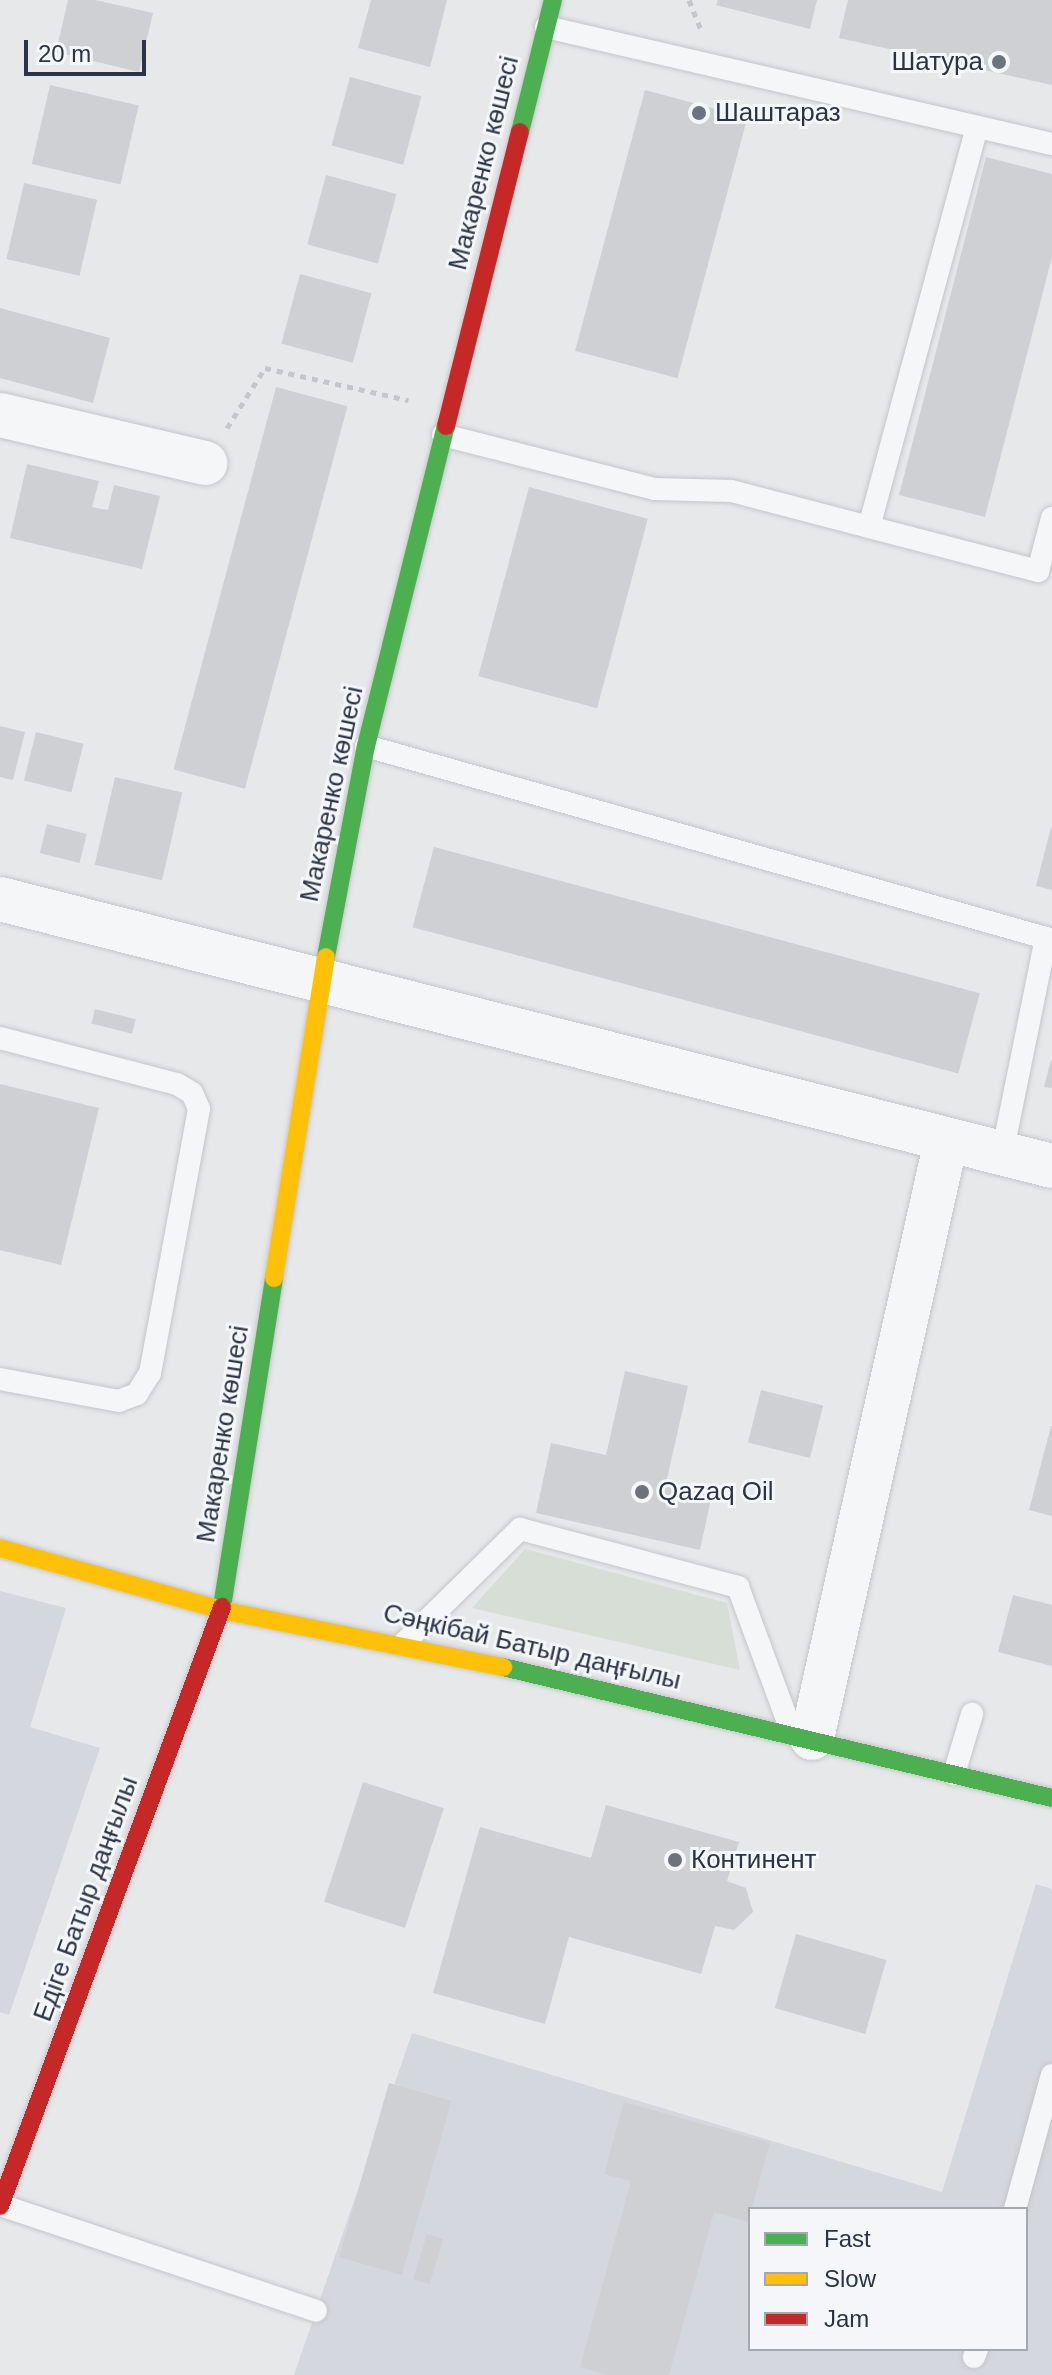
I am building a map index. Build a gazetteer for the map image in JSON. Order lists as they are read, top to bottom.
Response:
{
  "streets": {
    "main road": ["Макаренко көшесі", "Сәңкібай Батыр даңғылы", "Едіге Батыр даңғылы"]
  },
  "crossings": [
    ["Макаренко көшесі", "Сәңкібай Батыр даңғылы"],
    ["Макаренко көшесі", "Едіге Батыр даңғылы"],
    ["Сәңкібай Батыр даңғылы", "Едіге Батыр даңғылы"]
  ],
  "places": [
    "Шатура",
    "Шаштараз",
    "Qazaq Oil",
    "Континент"
  ],
  "legend": ["Fast", "Slow", "Jam"],
  "scale_bar": "20 m"
}
